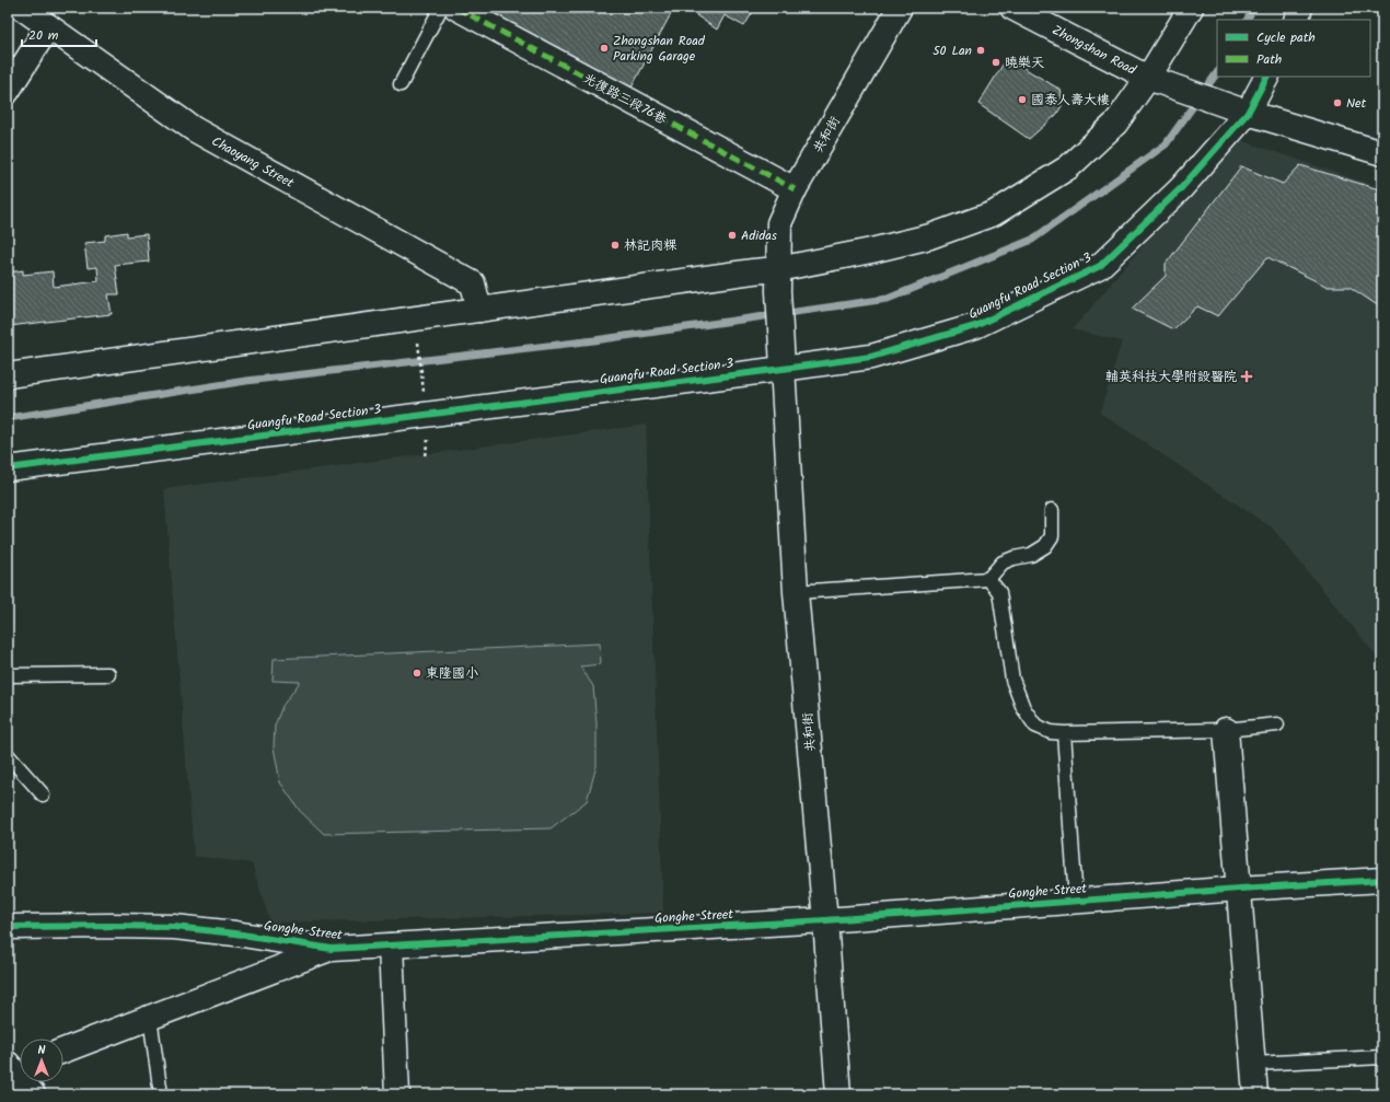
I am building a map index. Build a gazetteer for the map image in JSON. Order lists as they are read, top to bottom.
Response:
{
  "streets": {
    "street": [
      "Zhongshan Road",
      "光復路三段76巷",
      "共和街",
      "Chaoyang Street",
      "Guangfu Road Section 3",
      "Gonghe Street"
    ]
  },
  "crossings": [
    ["Zhongshan Road", "Guangfu Road Section 3"],
    ["光復路三段76巷", "共和街"],
    ["共和街", "Guangfu Road Section 3"],
    ["共和街", "Gonghe Street"]
  ],
  "places": {
    "other": [
      "Zhongshan Road Parking Garage",
      "50 Lan",
      "曉樂天",
      "國泰人壽大樓",
      "Net",
      "Adidas",
      "林記肉粿",
      "東隆國小"
    ],
    "health": ["輔英科技大學附設醫院"]
  },
  "legend": ["Cycle path", "Path"],
  "scale_bar": "20 m",
  "north": "top"
}
